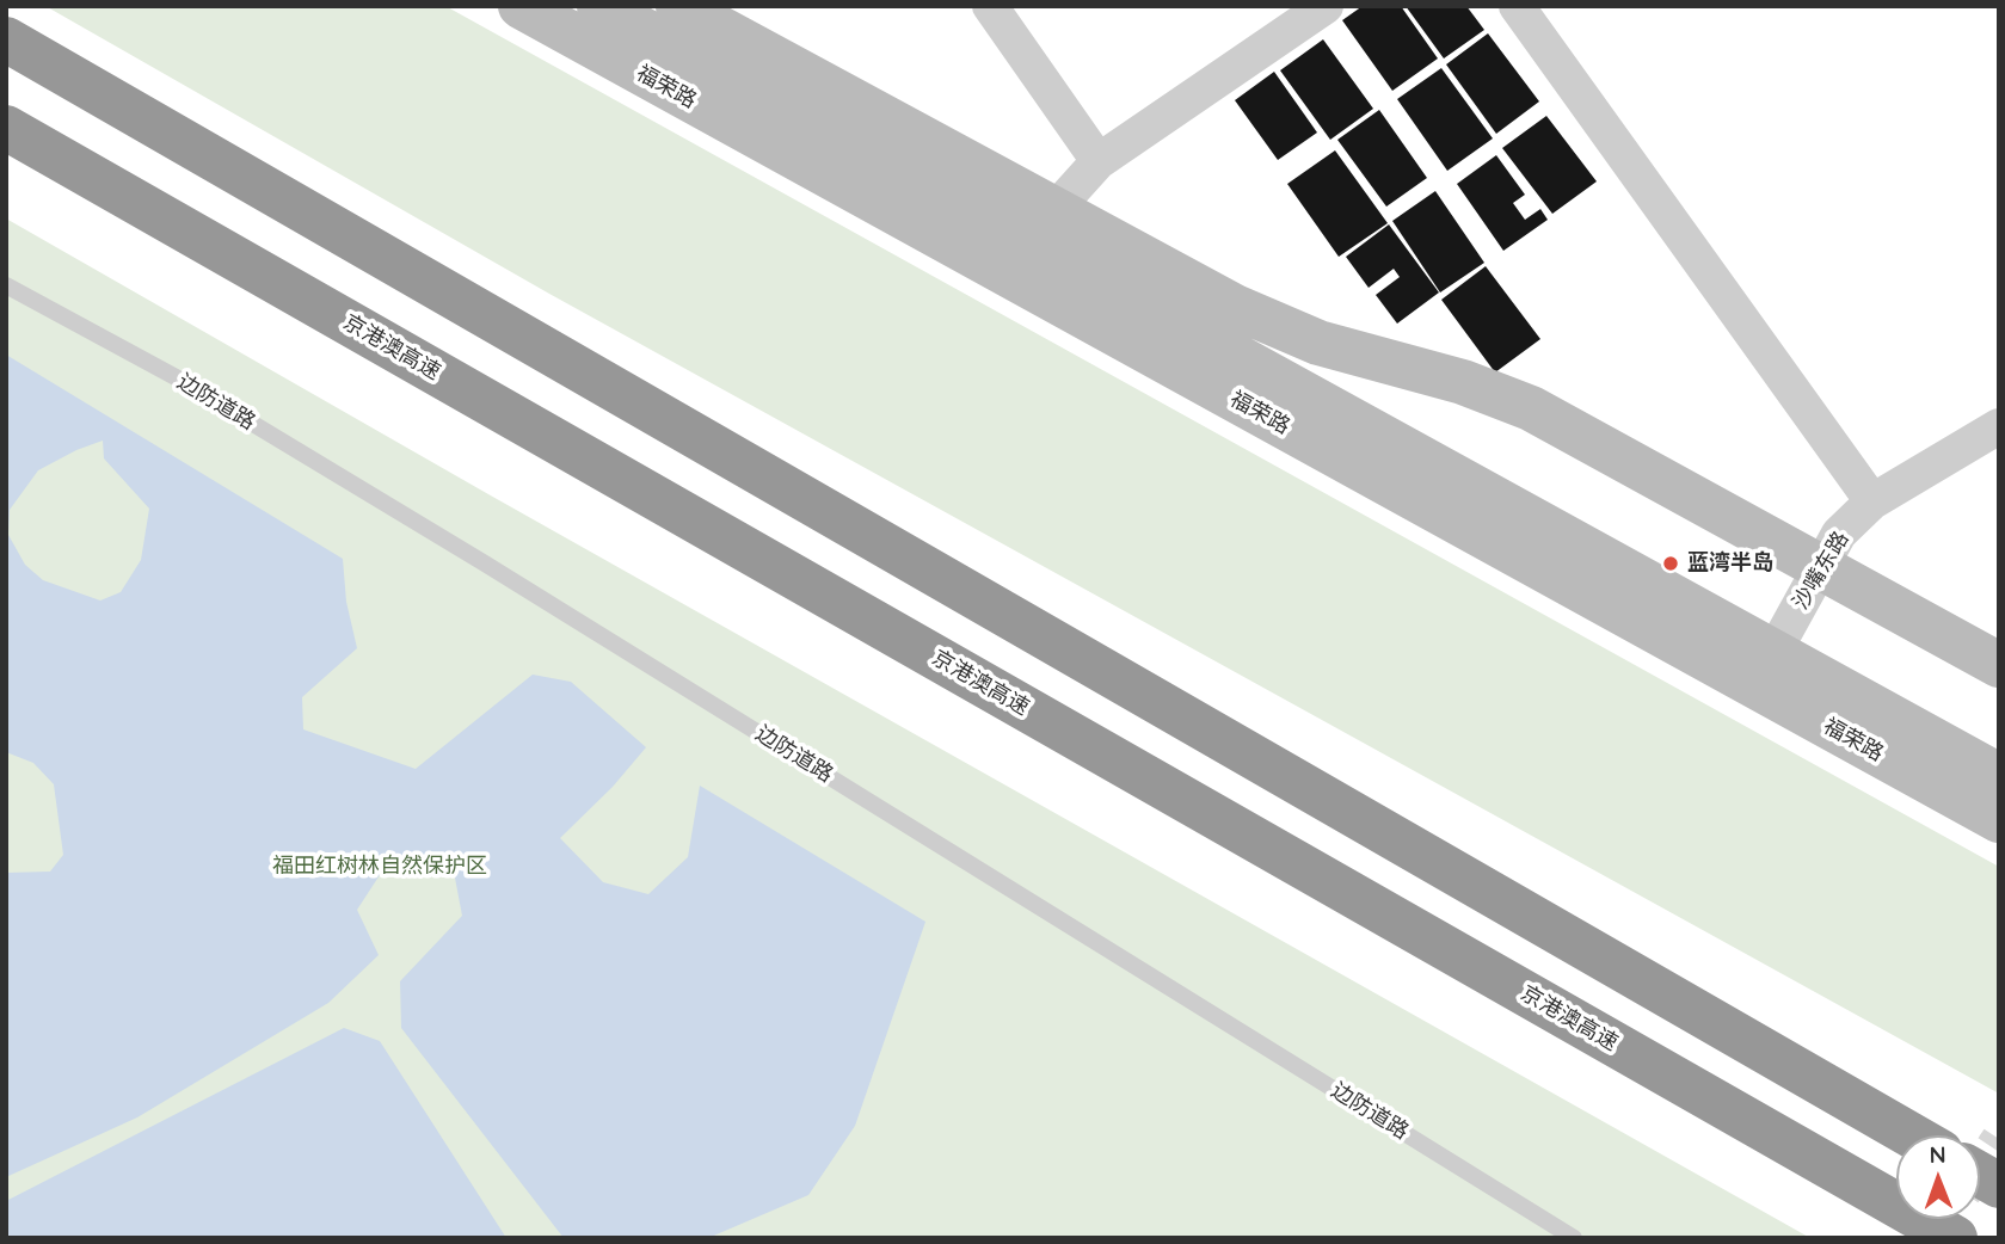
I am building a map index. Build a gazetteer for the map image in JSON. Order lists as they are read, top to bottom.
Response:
{
  "streets": {
    "highway": ["京港澳高速"],
    "main road": ["福荣路"],
    "street": ["沙嘴东路"],
    "lane": ["边防道路"]
  },
  "crossings": [
    ["福荣路", "沙嘴东路"]
  ],
  "parks": ["福田红树林自然保护区"],
  "places": ["蓝湾半岛"],
  "north": "top"
}
